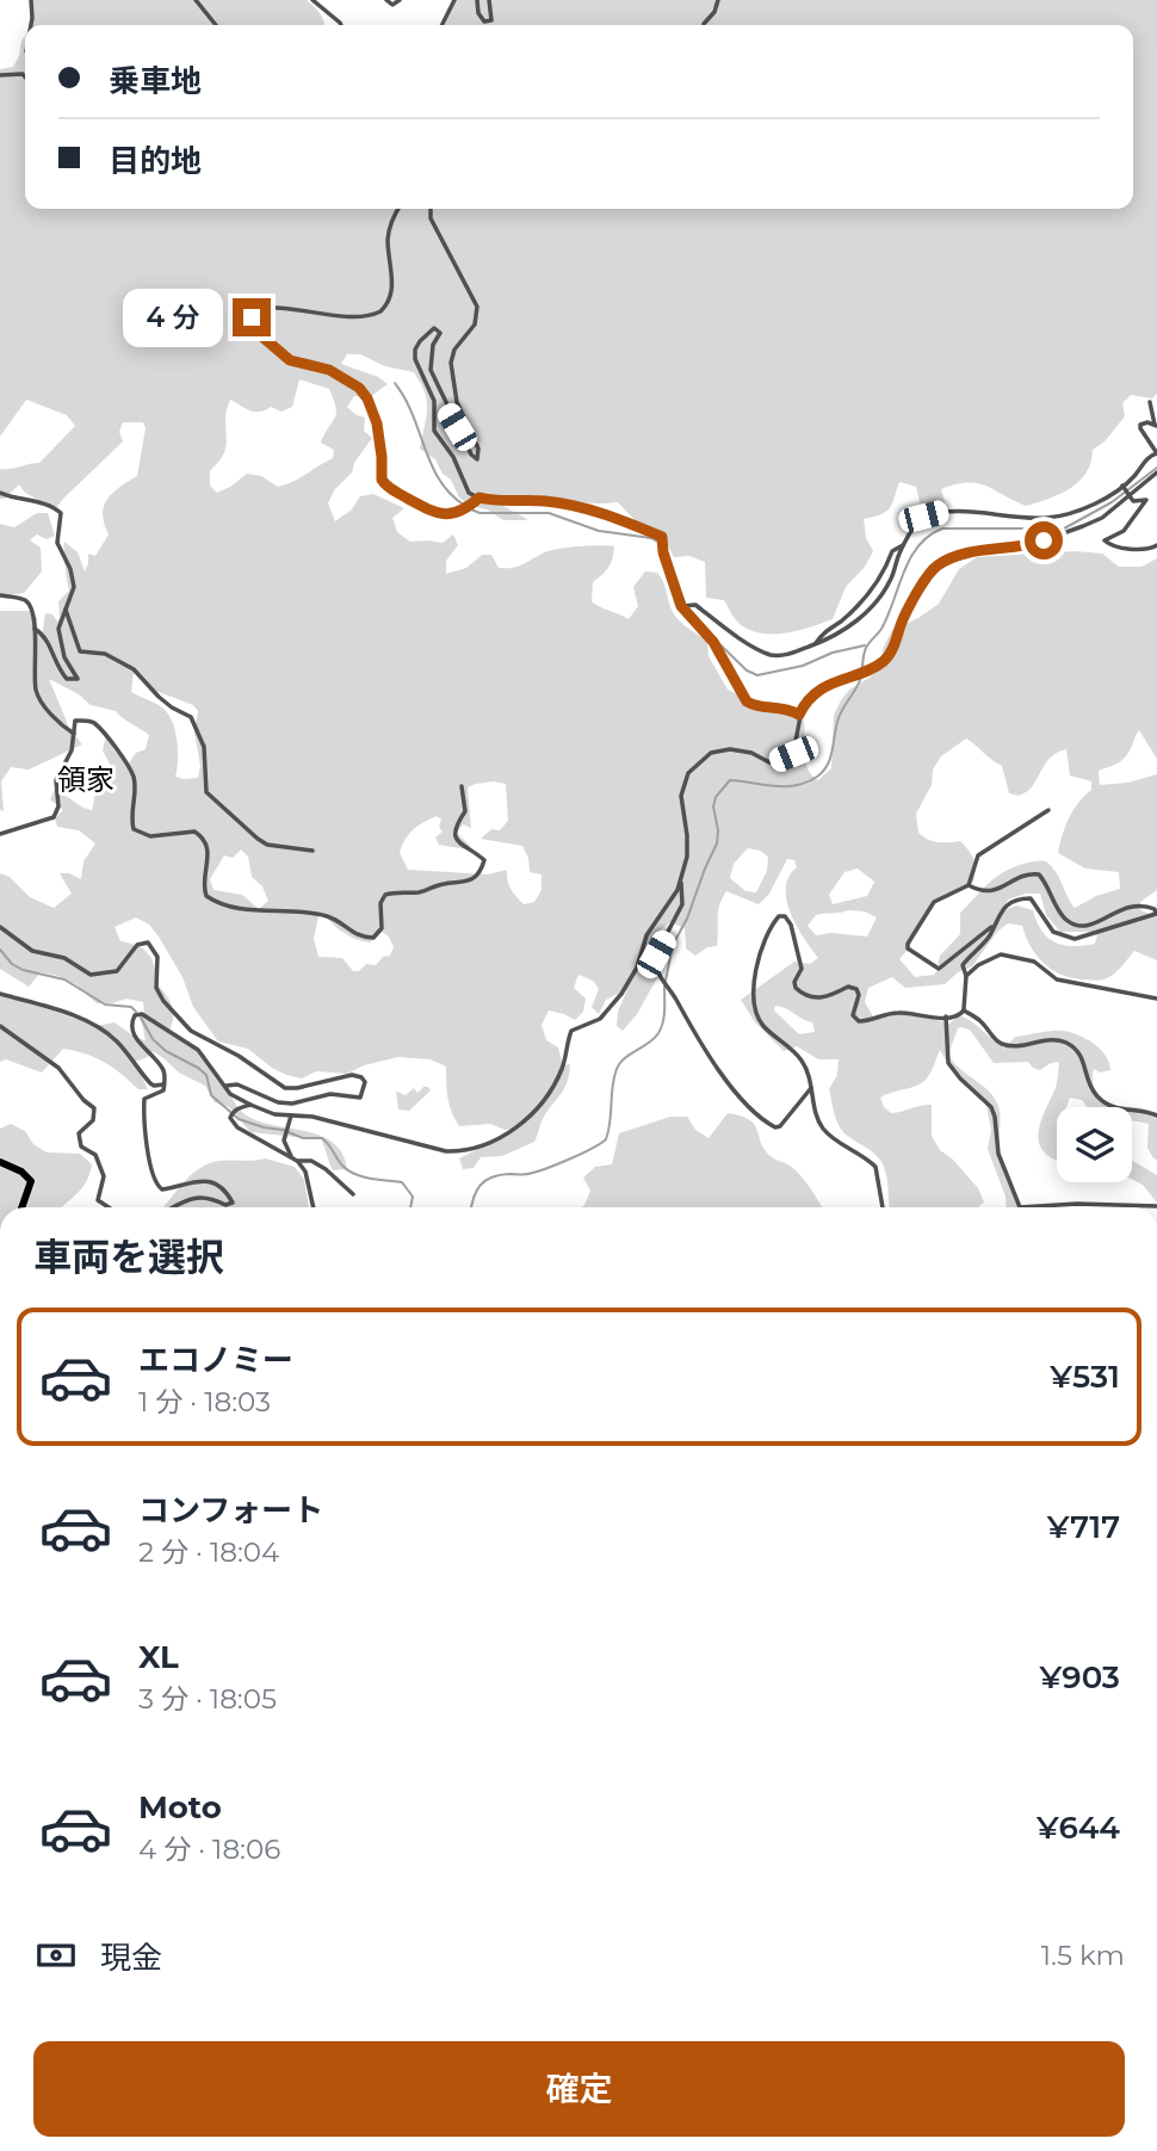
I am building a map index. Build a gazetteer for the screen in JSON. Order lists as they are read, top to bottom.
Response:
{
  "districts": ["領家"],
  "page": {
    "banner": ["乗車地", "目的地"],
    "bubble": "4 分",
    "heading": "車両を選択",
    "list": [
      {
        "name": "エコノミー",
        "note": "1 分 · 18:03",
        "value": "¥531"
      },
      {
        "name": "コンフォート",
        "note": "2 分 · 18:04",
        "value": "¥717"
      },
      {
        "name": "XL",
        "note": "3 分 · 18:05",
        "value": "¥903"
      },
      {
        "name": "Moto",
        "note": "4 分 · 18:06",
        "value": "¥644"
      }
    ],
    "pay": ["現金", "1.5 km"],
    "buttons": "確定"
  }
}
